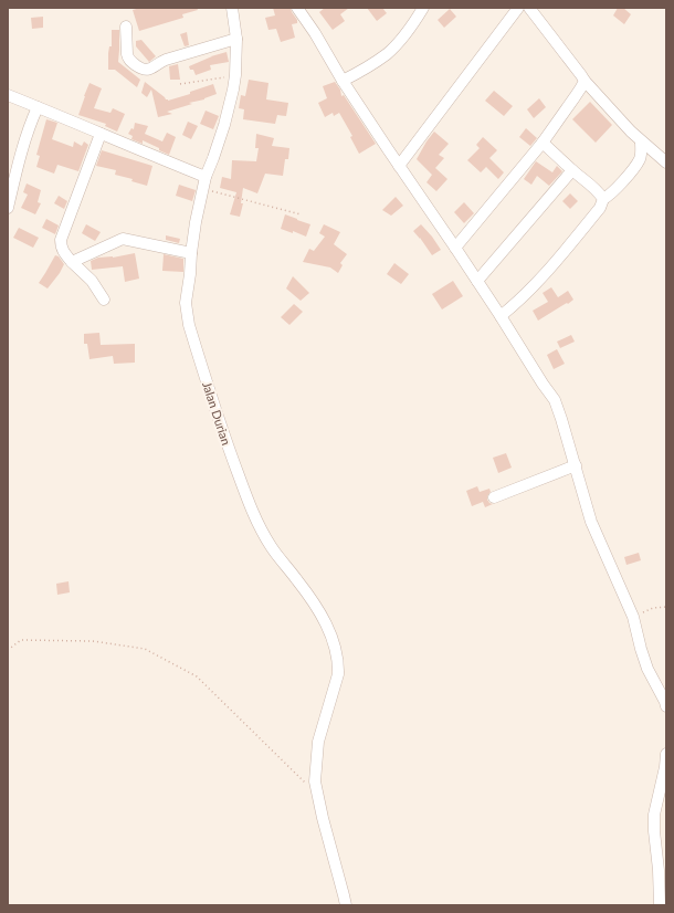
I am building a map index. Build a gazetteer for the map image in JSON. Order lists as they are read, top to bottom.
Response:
{
  "streets": {
    "street": ["Jalan Durian"]
  }
}
